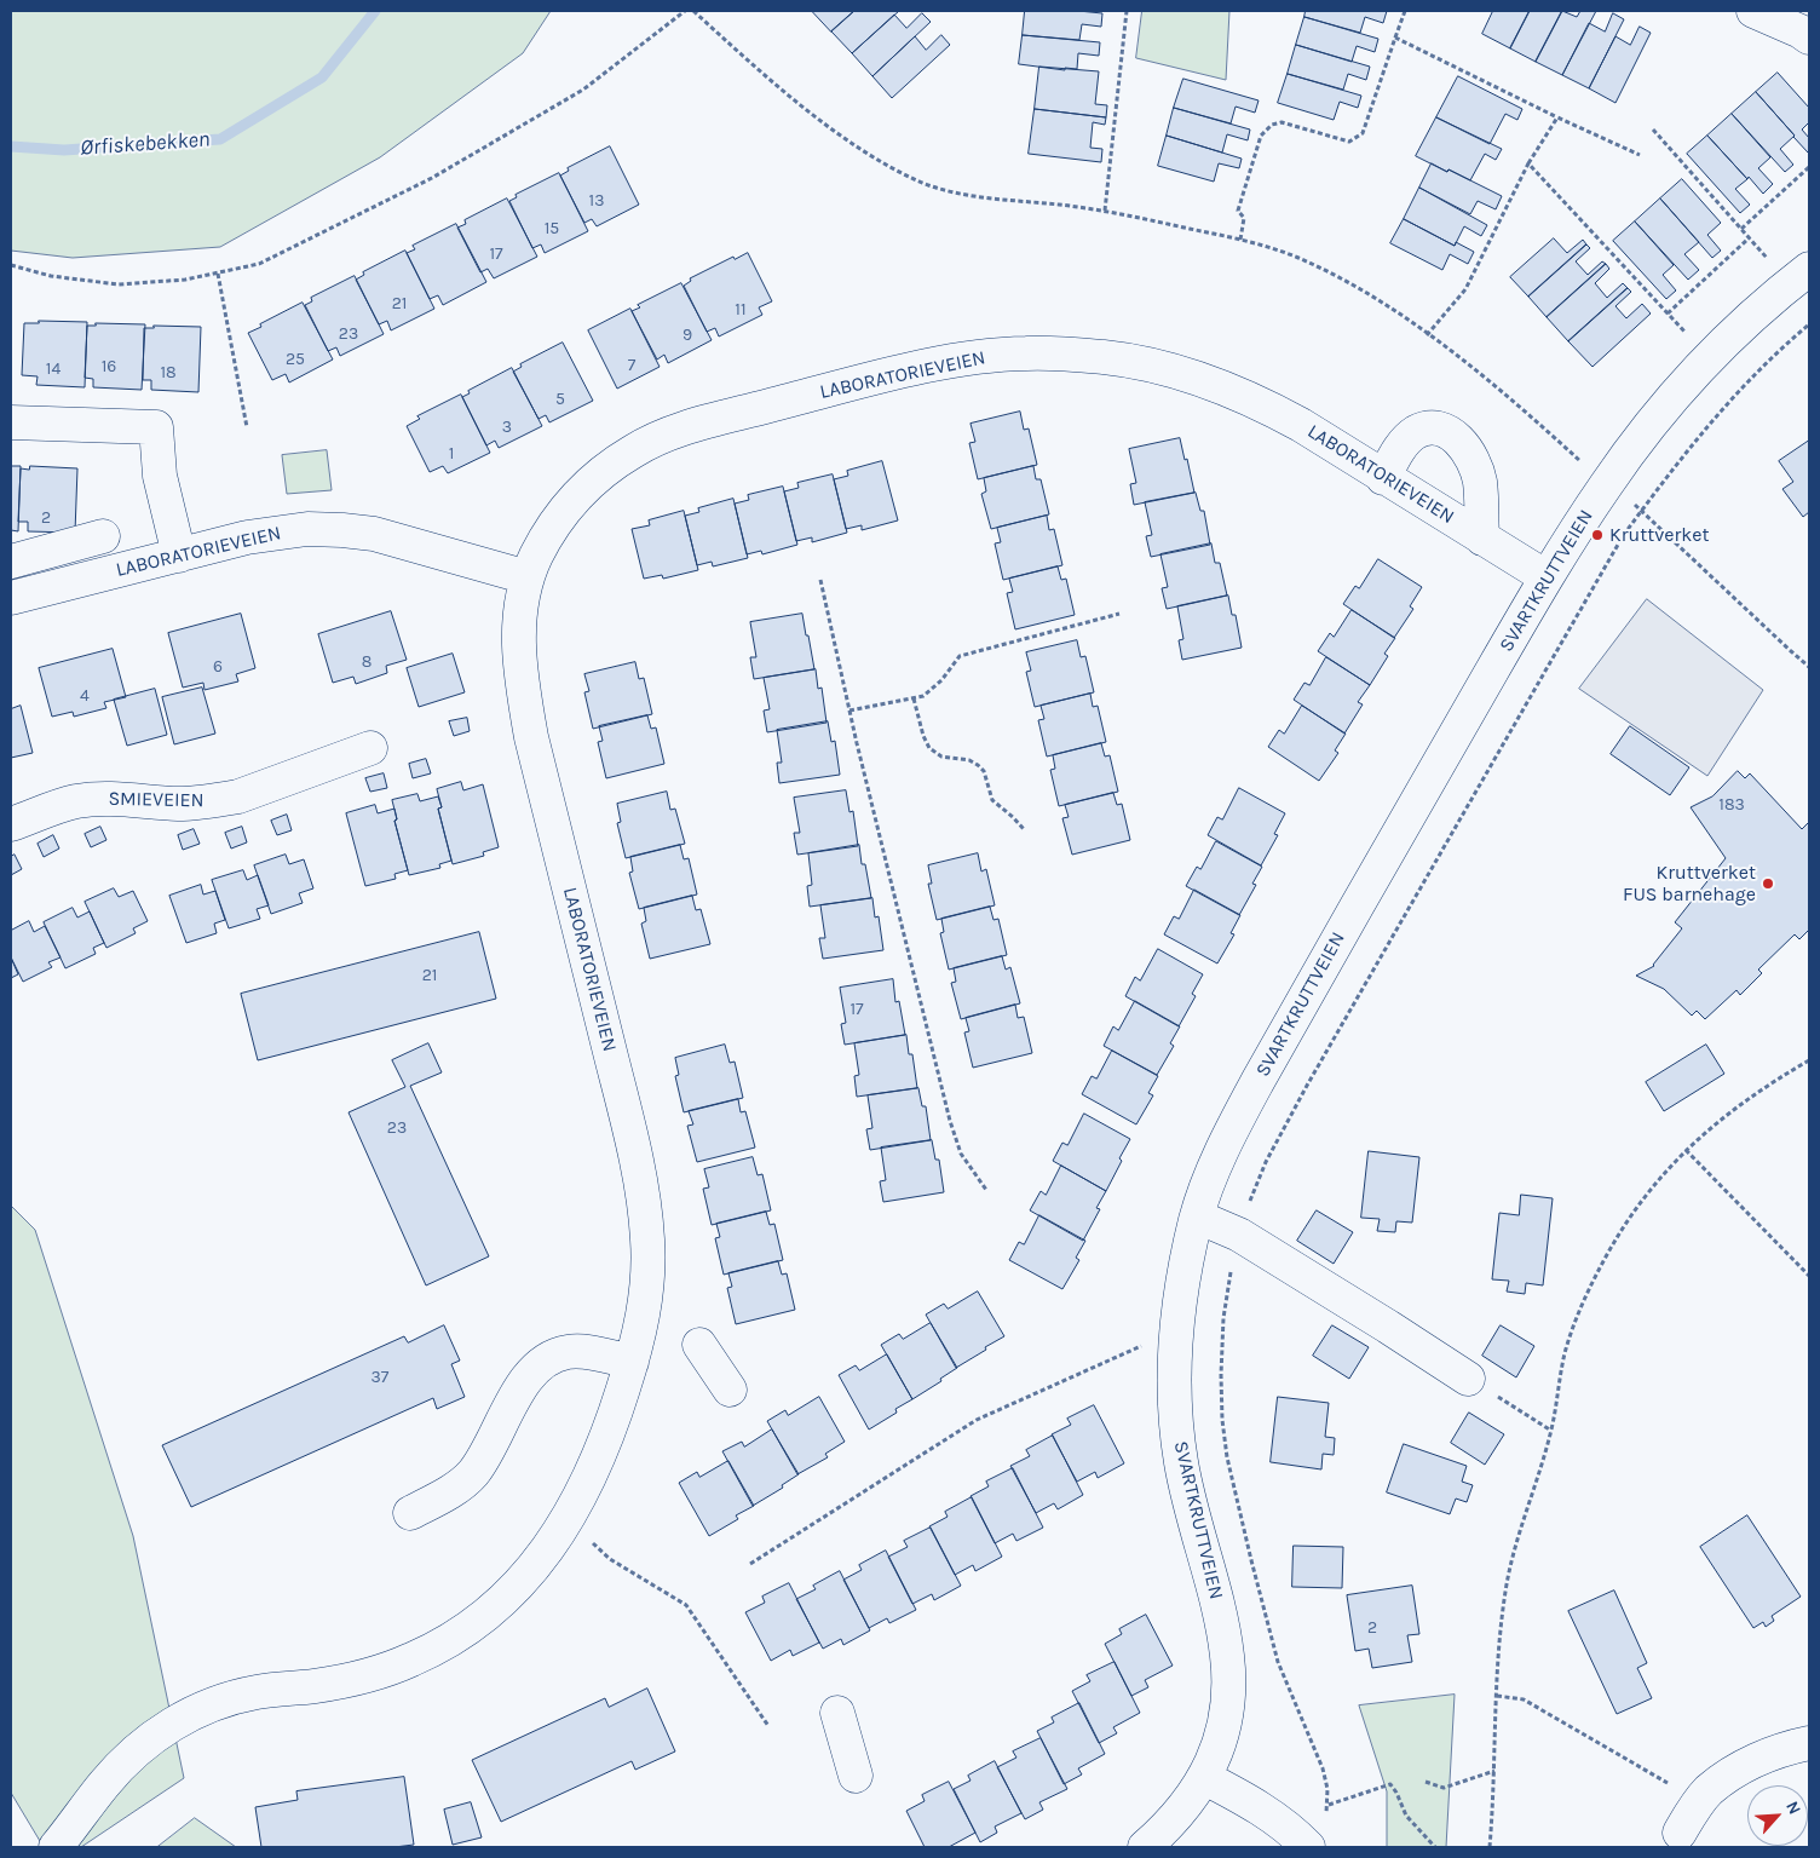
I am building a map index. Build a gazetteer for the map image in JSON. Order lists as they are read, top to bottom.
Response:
{
  "streets": {
    "street": ["LABORATORIEVEIEN", "SVARTKRUTTVEIEN", "SMIEVEIEN"]
  },
  "crossings": [
    ["LABORATORIEVEIEN", "SVARTKRUTTVEIEN"]
  ],
  "water": ["Ørfiskebekken"],
  "places": ["Kruttverket", "Kruttverket FUS barnehage"],
  "house_numbers": [
    "13",
    "15",
    "17",
    "21",
    "11",
    "23",
    "9",
    "25",
    "7",
    "16",
    "14",
    "18",
    "5",
    "3",
    "1",
    "2",
    "8",
    "6",
    "4",
    "183",
    "21",
    "17",
    "23",
    "37",
    "2"
  ],
  "north": "top right"
}
